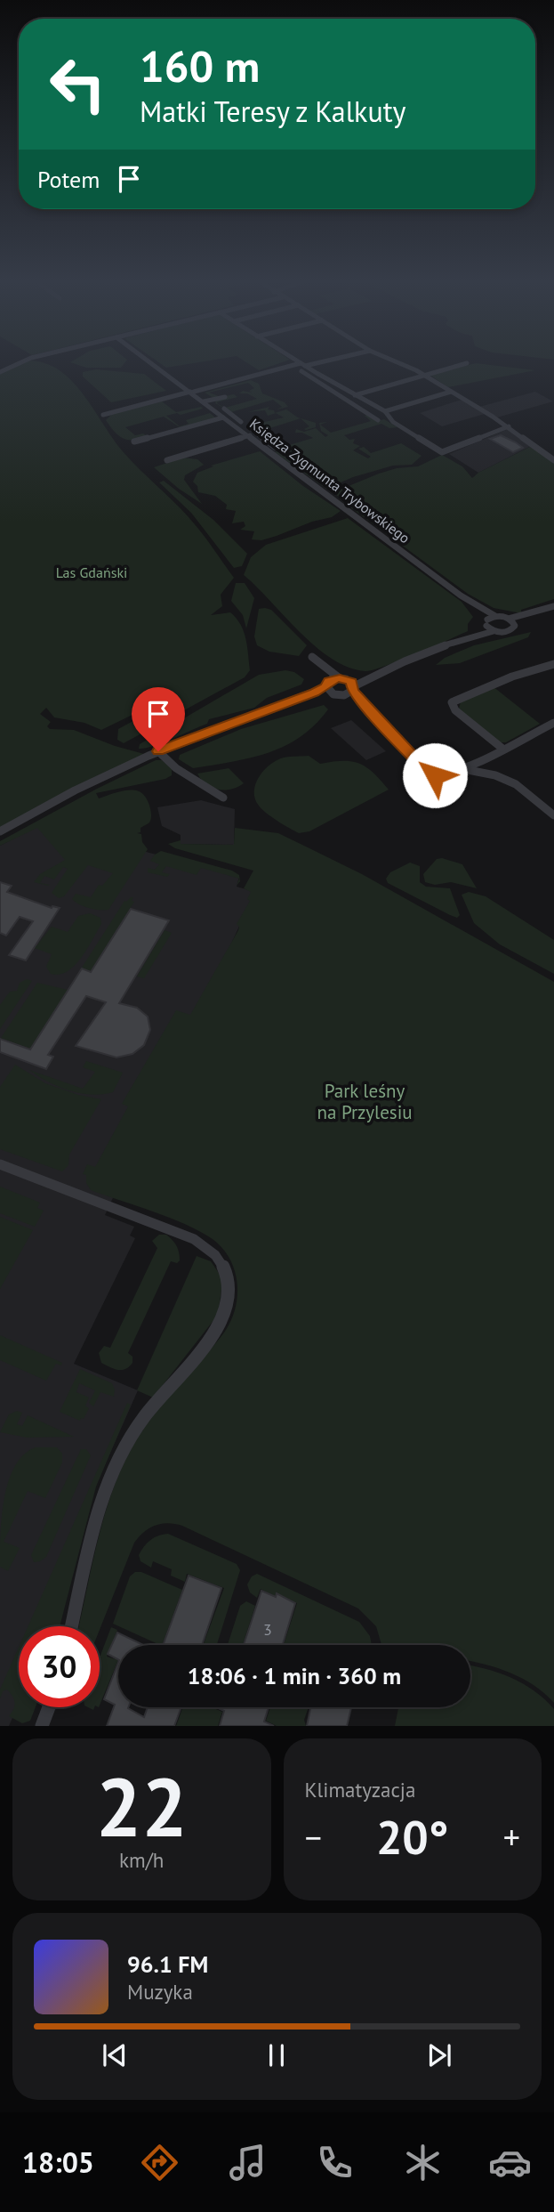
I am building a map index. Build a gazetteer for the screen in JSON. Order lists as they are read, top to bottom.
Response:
{
  "streets": {
    "street": ["Księdza Zygmunta Trybowskiego"]
  },
  "parks": ["Las Gdański", "Park leśny na Przylesiu"],
  "house_numbers": ["3"],
  "page": {
    "turn": ["160 m", "Matki Teresy z Kalkuty"],
    "then": "Potem",
    "limit": "30",
    "trip": "18:06 · 1 min · 360 m",
    "tile": [
      ["22", "km/h"],
      "Klimatyzacja"
    ],
    "heat": ["−", "20°", "+"],
    "song": ["96.1 FM", "Muzyka"],
    "tabs": "18:05"
  }
}
